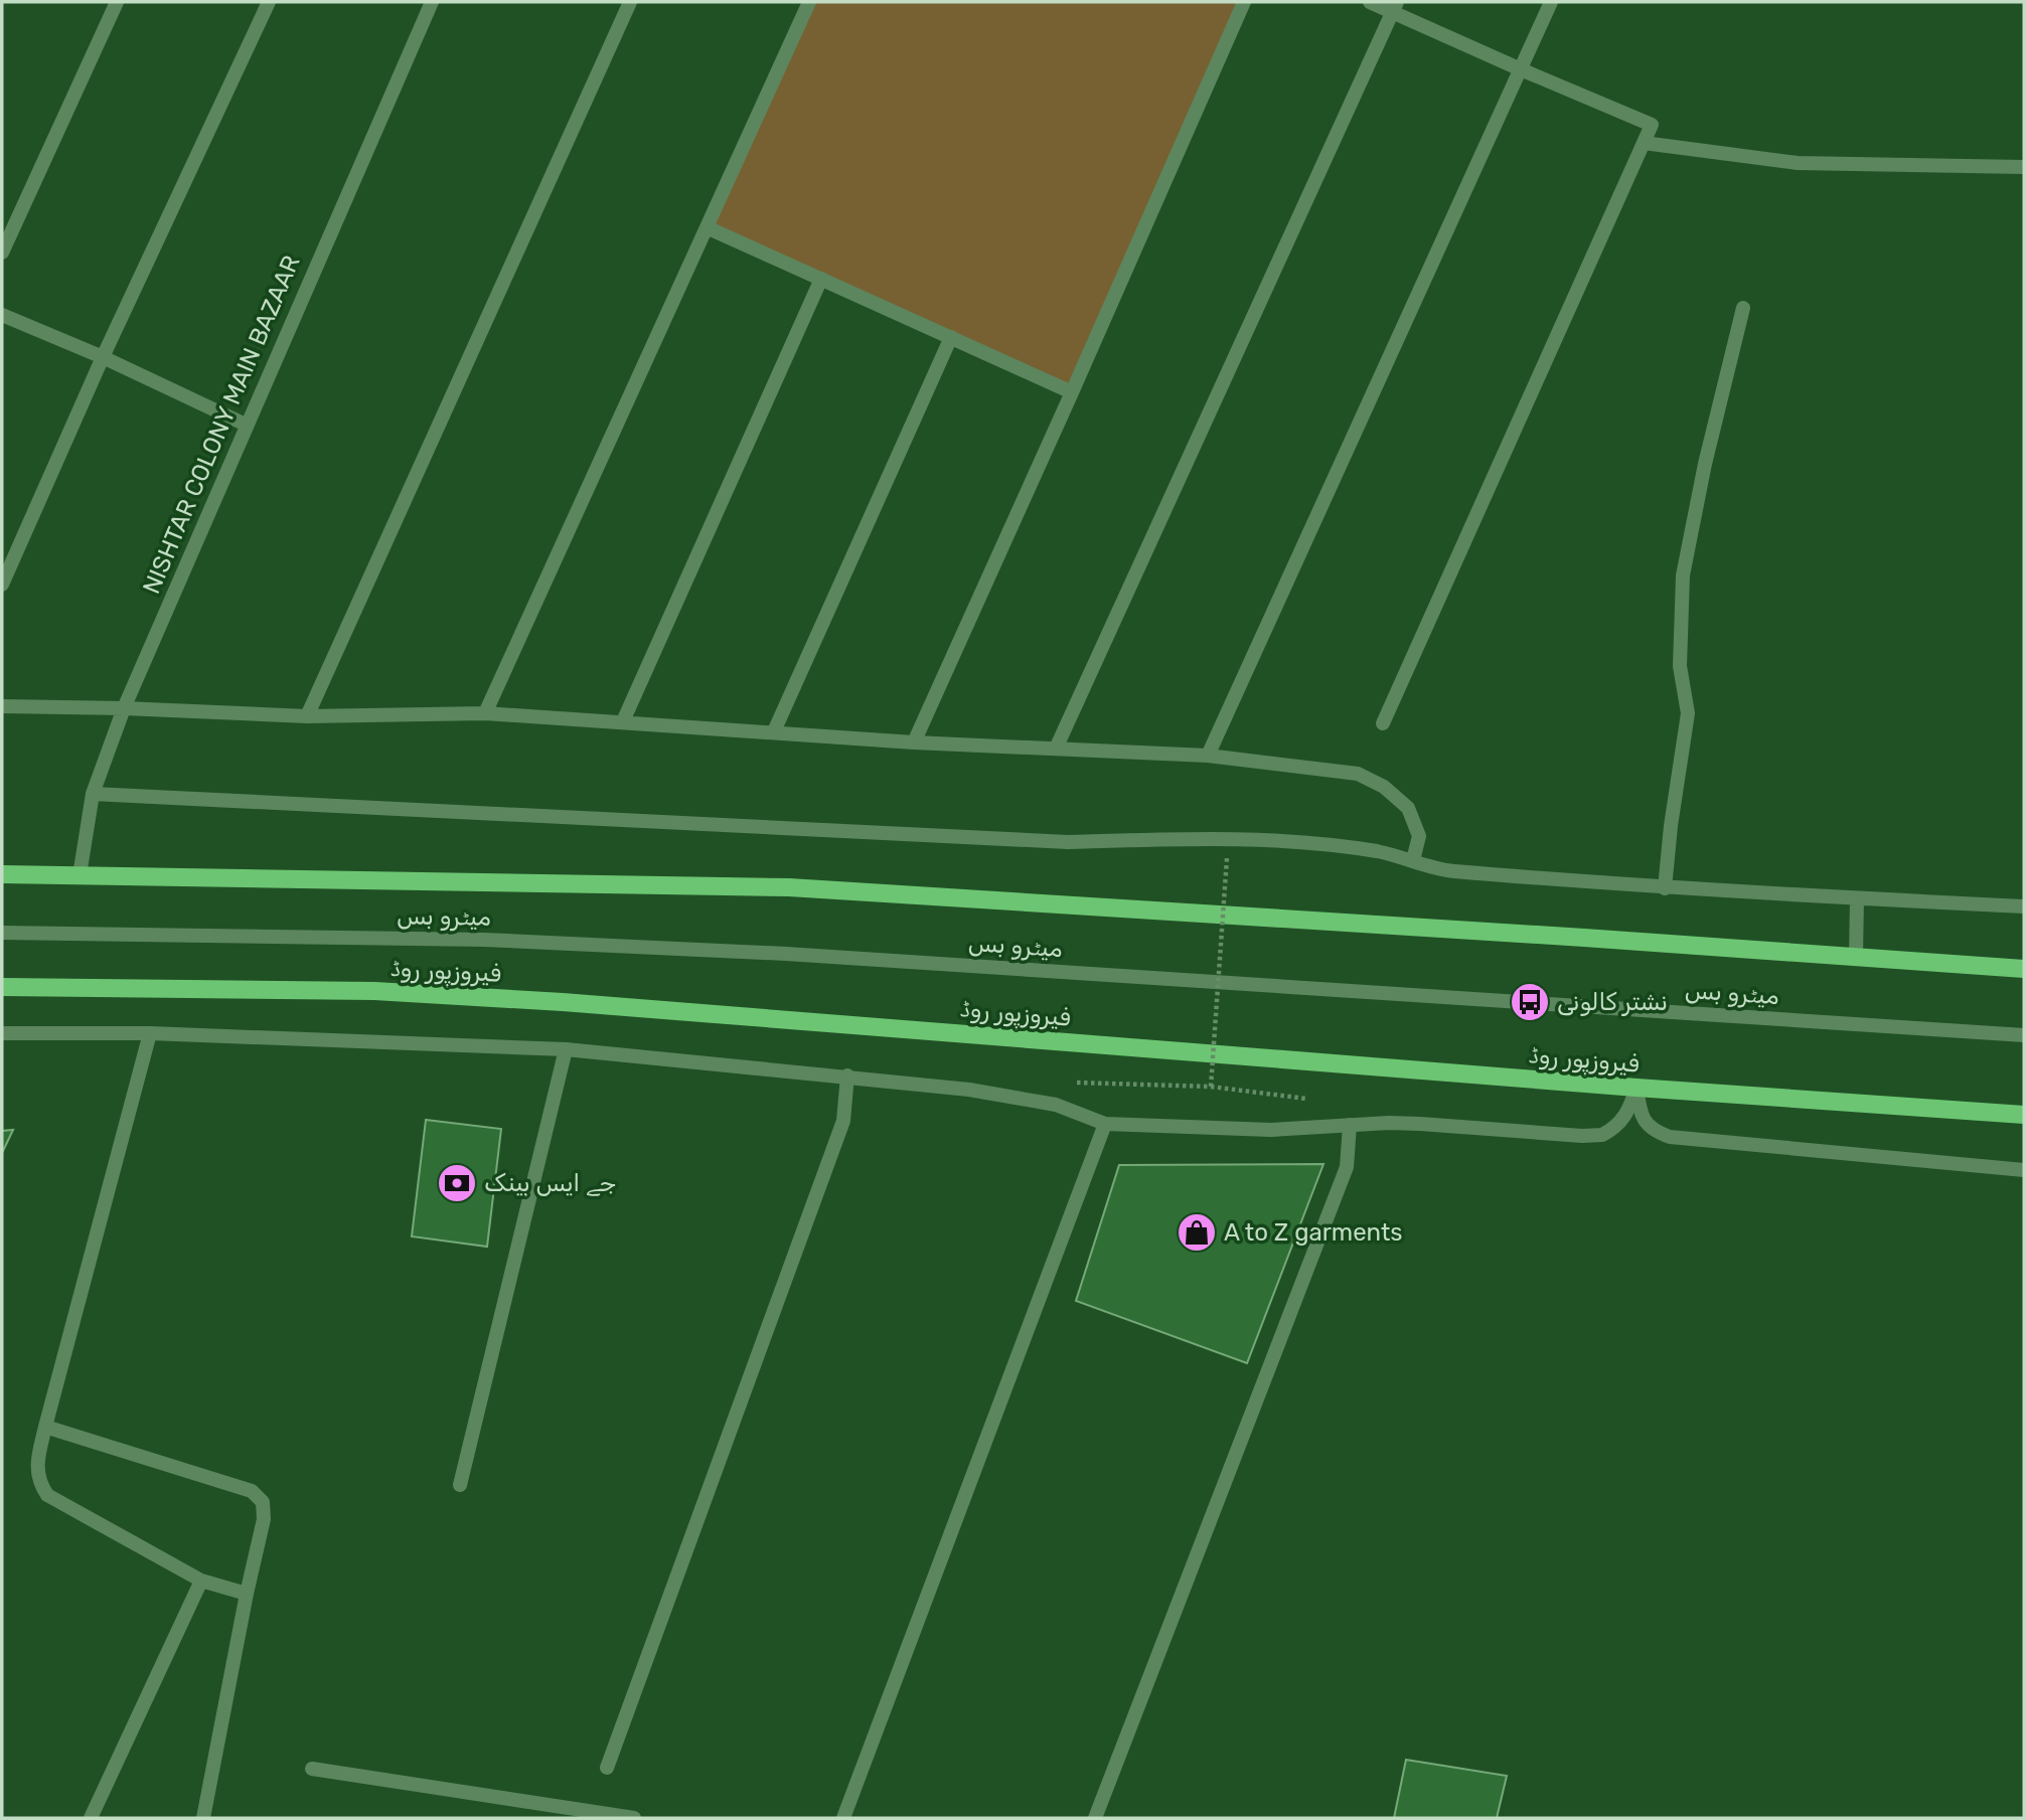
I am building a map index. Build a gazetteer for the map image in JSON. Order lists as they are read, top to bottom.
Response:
{
  "streets": {
    "main road": ["فیروزپور روڈ"],
    "street": ["NISHTAR COLONY MAIN BAZAAR", "میٹرو بس"]
  },
  "places": {
    "bus stop": ["نشتر کالونی"],
    "bank": ["جے ایس بینک"],
    "shop": ["A to Z garments"]
  }
}
